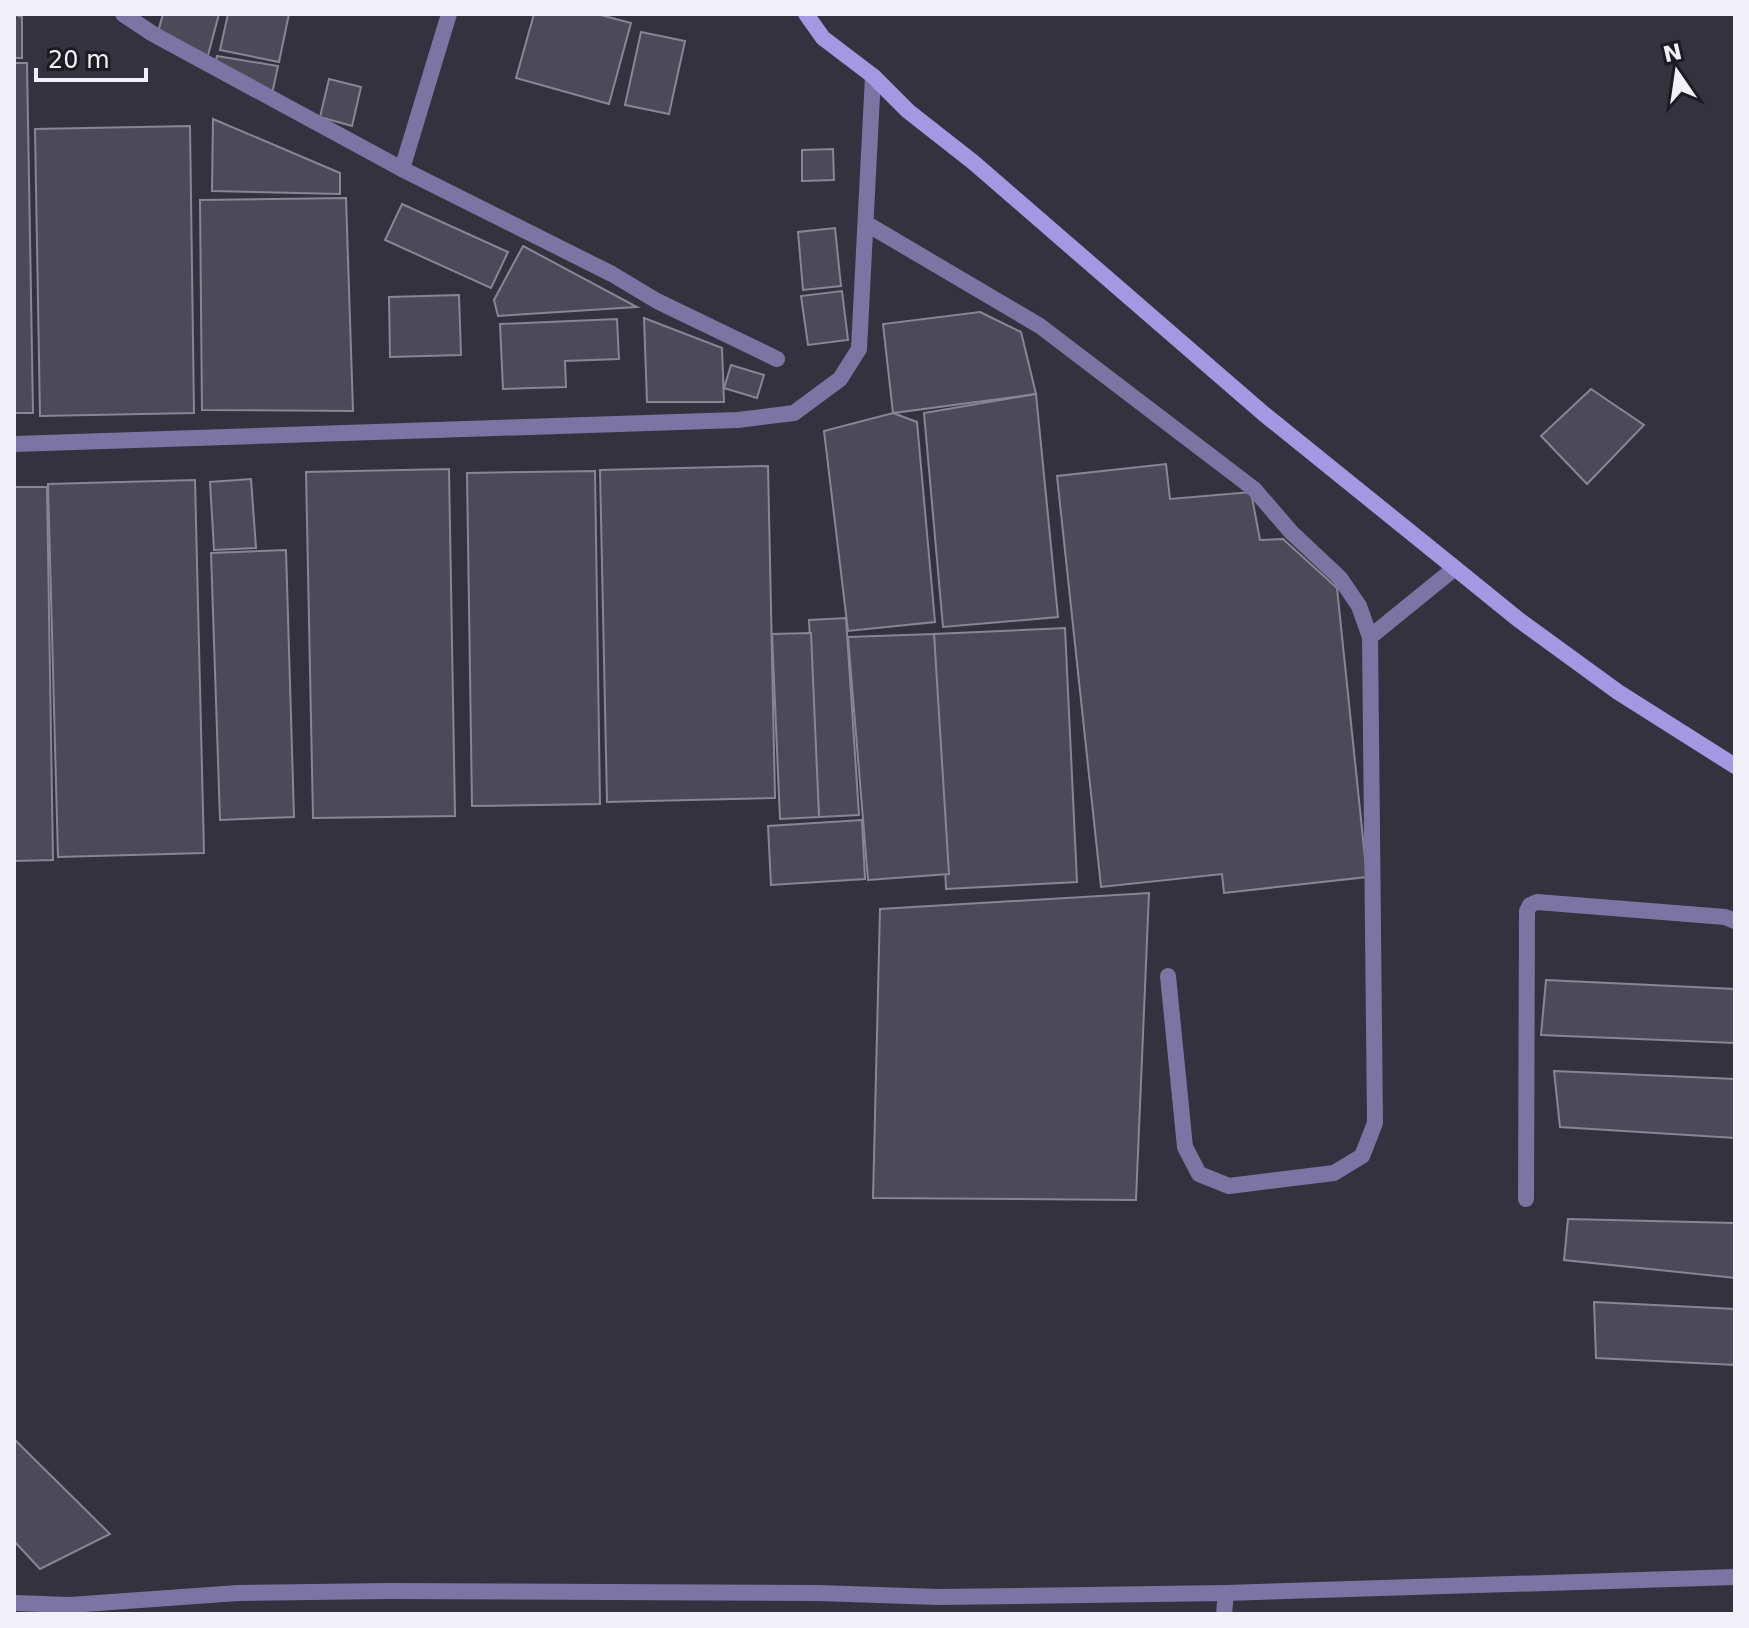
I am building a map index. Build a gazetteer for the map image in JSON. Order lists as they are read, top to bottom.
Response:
{
  "scale_bar": "20 m",
  "north": "top"
}
